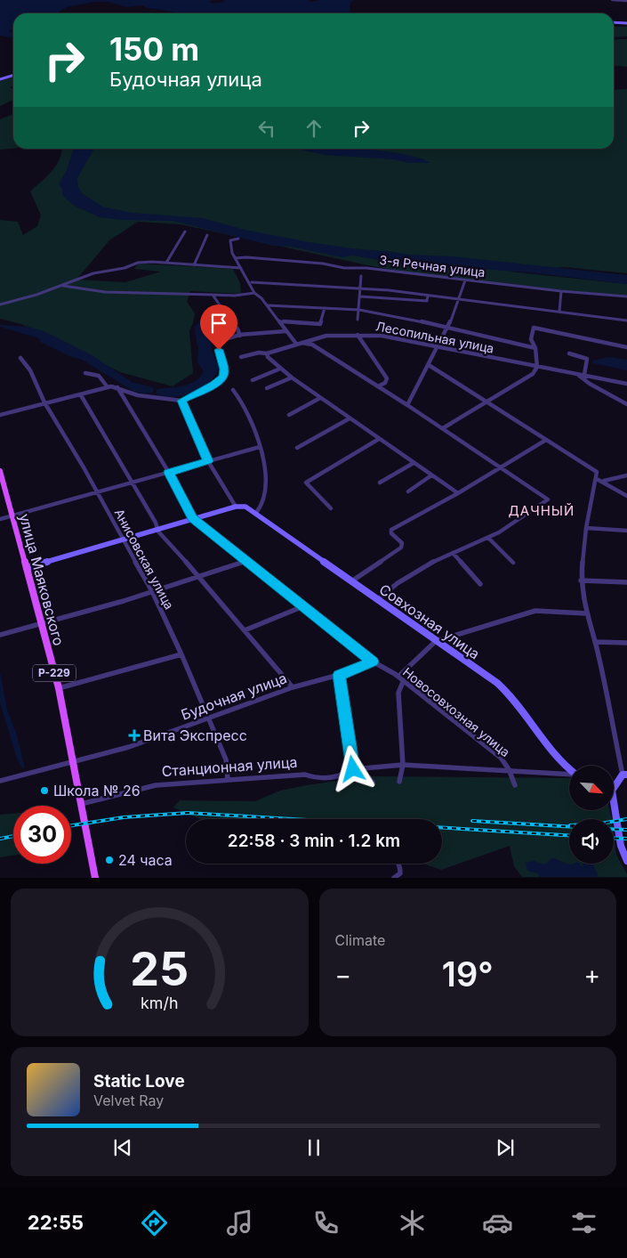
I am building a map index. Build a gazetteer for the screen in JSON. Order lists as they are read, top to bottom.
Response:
{
  "streets": {
    "main road": ["улица Маяковского", "Р-229"],
    "street": [
      "3-я Речная улица",
      "Лесопильная улица",
      "Анисовская улица",
      "Совхозная улица",
      "Будочная улица",
      "Новосовхозная улица",
      "Станционная улица"
    ]
  },
  "crossings": [
    ["Анисовская улица", "Будочная улица"],
    ["Анисовская улица", "Станционная улица"],
    ["улица Маяковского", "Будочная улица"],
    ["улица Маяковского", "Станционная улица"],
    ["Будочная улица", "Новосовхозная улица"],
    ["Новосовхозная улица", "Станционная улица"]
  ],
  "districts": ["ДАЧНЫЙ"],
  "places": {
    "health": ["Вита Экспресс"],
    "other": ["Школа № 26", "24 часа"]
  },
  "north": "bottom right",
  "page": {
    "turn": ["150 m", "Будочная улица"],
    "limit": "30",
    "trip": "22:58 · 3 min · 1.2 km",
    "tile": "Climate",
    "heat": ["−", "19°", "+"],
    "song": ["Static Love", "Velvet Ray"],
    "tabs": "22:55",
    "gauge": ["25", "km/h"]
  }
}
